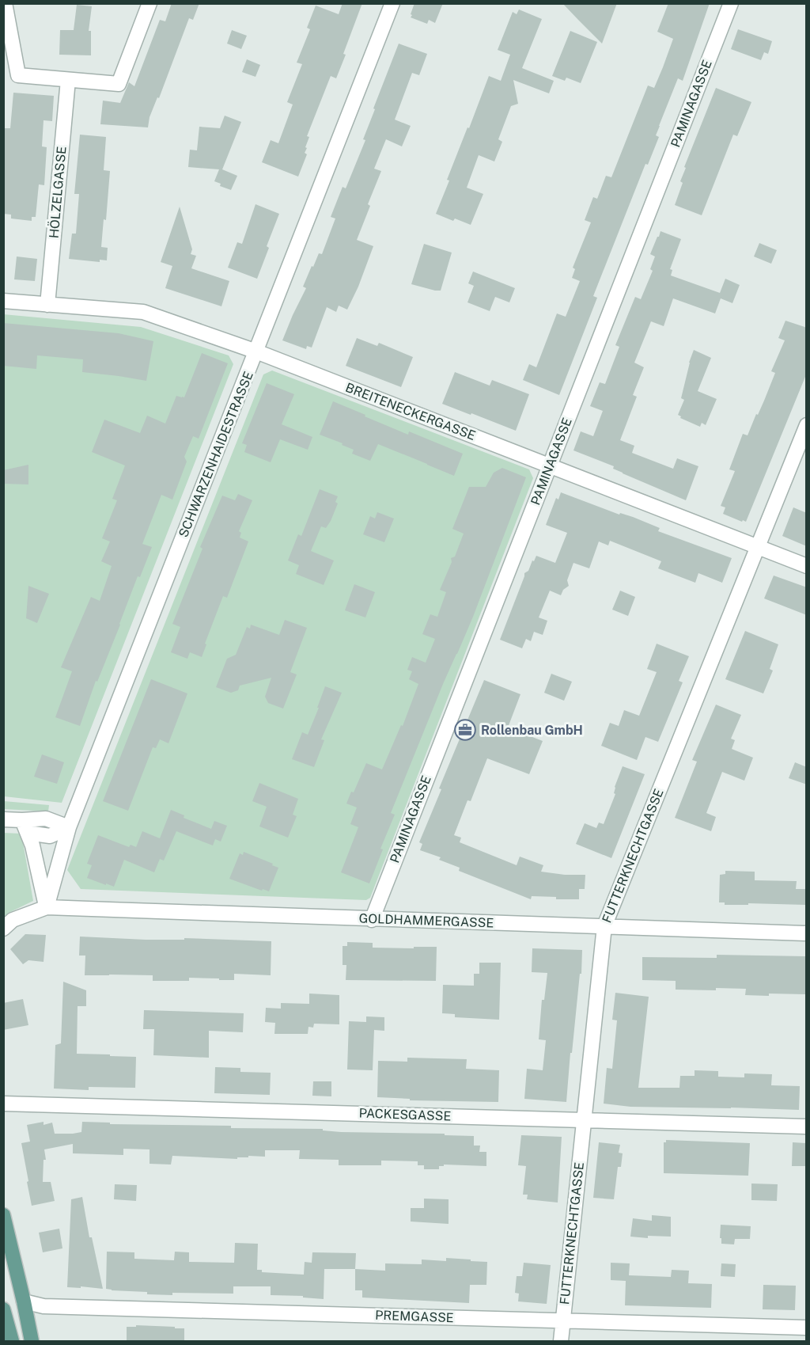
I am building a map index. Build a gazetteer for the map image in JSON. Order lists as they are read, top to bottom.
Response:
{
  "streets": {
    "street": [
      "PAMINAGASSE",
      "HÖLZELGASSE",
      "BREITENECKERGASSE",
      "SCHWARZENHAIDESTRASSE",
      "FUTTERKNECHTGASSE",
      "GOLDHAMMERGASSE",
      "PACKESGASSE",
      "PREMGASSE"
    ]
  },
  "crossings": [
    ["PAMINAGASSE", "BREITENECKERGASSE"],
    ["PAMINAGASSE", "GOLDHAMMERGASSE"],
    ["HÖLZELGASSE", "BREITENECKERGASSE"],
    ["BREITENECKERGASSE", "SCHWARZENHAIDESTRASSE"],
    ["BREITENECKERGASSE", "FUTTERKNECHTGASSE"],
    ["SCHWARZENHAIDESTRASSE", "GOLDHAMMERGASSE"],
    ["FUTTERKNECHTGASSE", "GOLDHAMMERGASSE"],
    ["FUTTERKNECHTGASSE", "PACKESGASSE"],
    ["FUTTERKNECHTGASSE", "PREMGASSE"]
  ],
  "places": {
    "office": ["Rollenbau GmbH"]
  }
}
